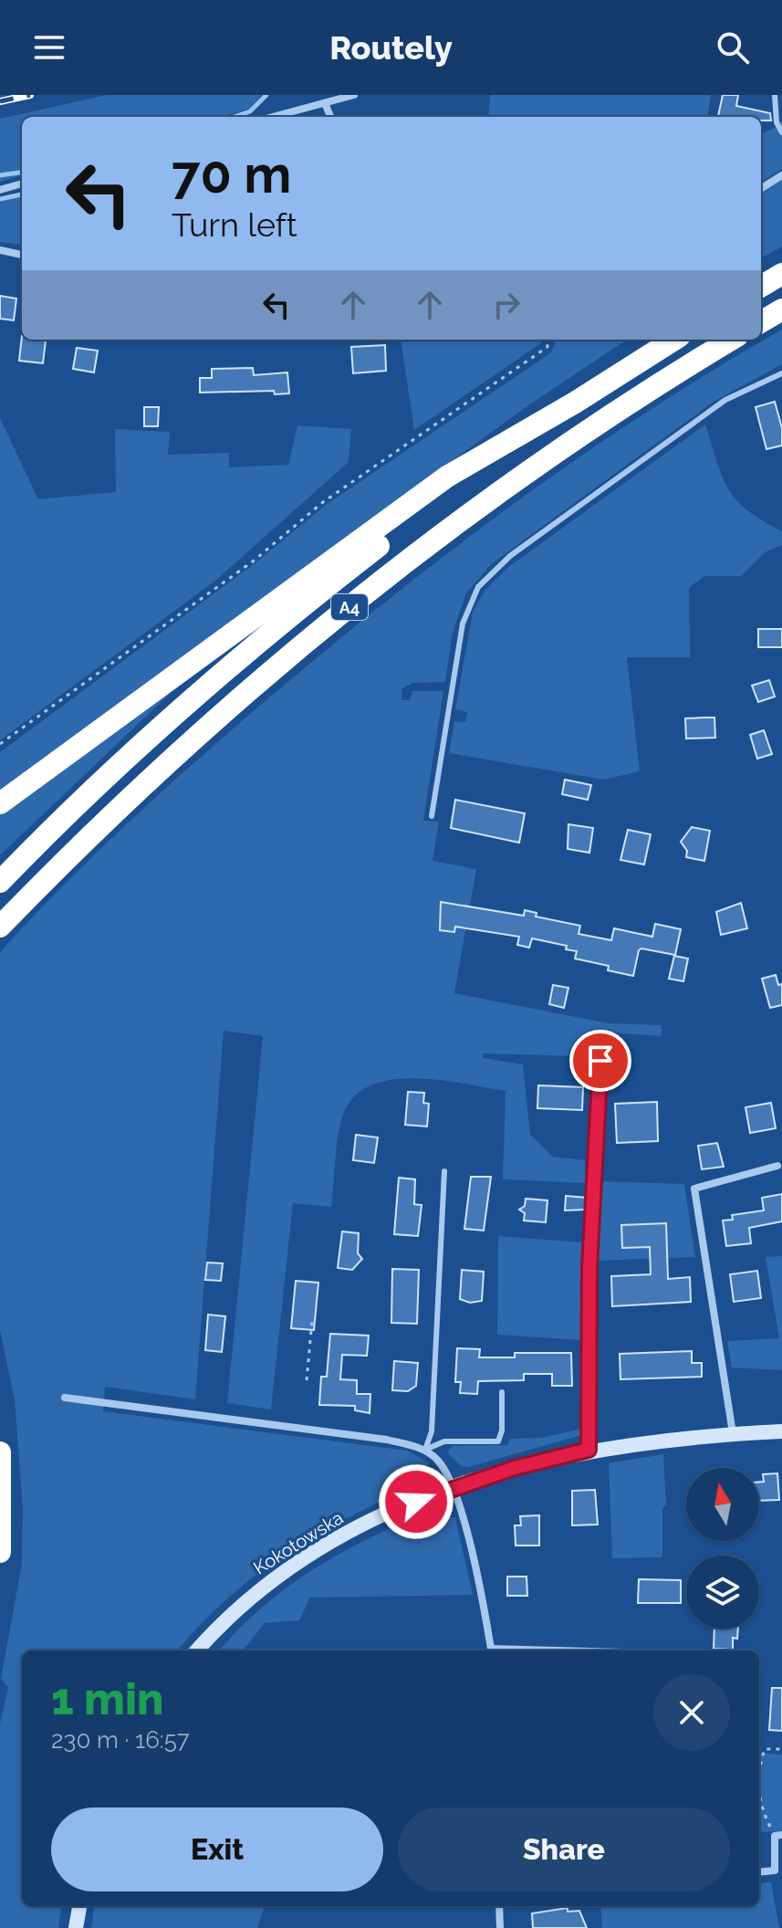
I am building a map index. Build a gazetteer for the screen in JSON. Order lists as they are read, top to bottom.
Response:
{
  "streets": {
    "highway": ["A4"],
    "street": ["Kokotowska"]
  },
  "north": "top",
  "page": {
    "header": "Routely",
    "turn": ["70 m", "Turn left"],
    "heading": ["1 min", "230 m · 16:57"],
    "buttons": ["Exit", "Share"]
  }
}
